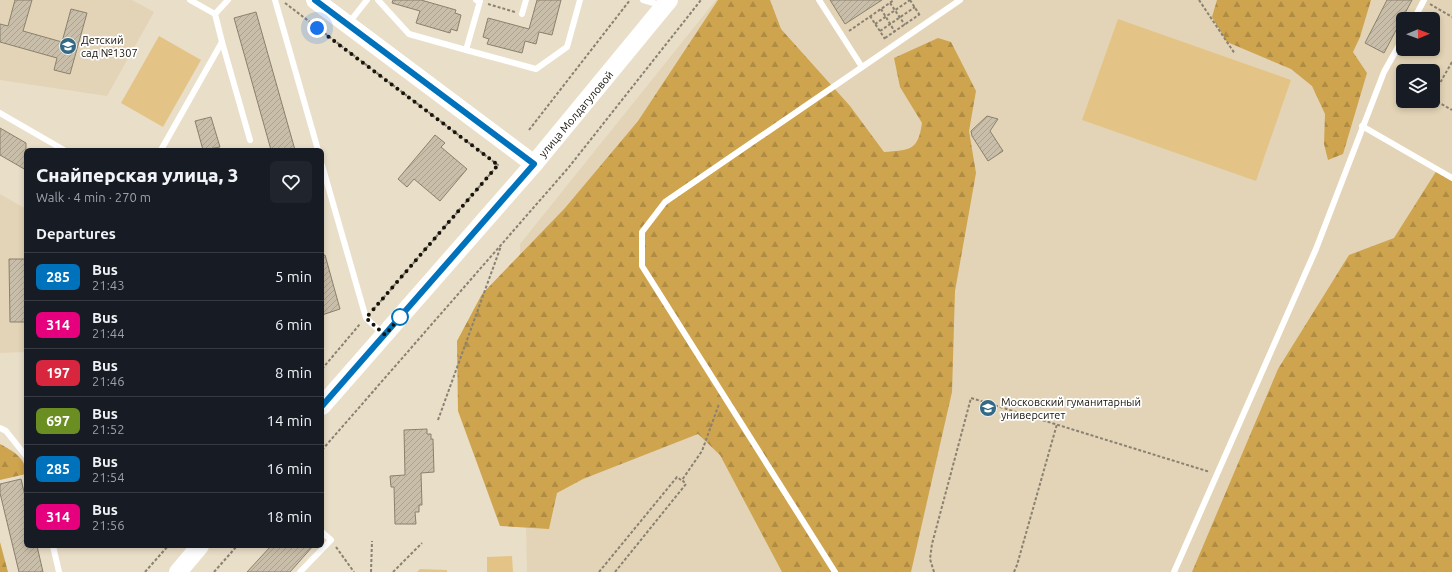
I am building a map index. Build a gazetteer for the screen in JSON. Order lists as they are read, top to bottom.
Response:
{
  "streets": {
    "street": ["улица Молдагуловой"]
  },
  "places": {
    "school or university": ["Детский сад №1307", "Московский гуманитарный университет"]
  },
  "lines": ["bus line 285"],
  "north": "right",
  "page": {
    "heading": [
      ["Снайперская улица, 3", "Walk · 4 min · 270 m"],
      "Departures"
    ],
    "list": [
      {
        "mark": "285",
        "name": "Bus",
        "note": "21:43",
        "value": "5 min"
      },
      {
        "mark": "314",
        "name": "Bus",
        "note": "21:44",
        "value": "6 min"
      },
      {
        "mark": "197",
        "name": "Bus",
        "note": "21:46",
        "value": "8 min"
      },
      {
        "mark": "697",
        "name": "Bus",
        "note": "21:52",
        "value": "14 min"
      },
      {
        "mark": "285",
        "name": "Bus",
        "note": "21:54",
        "value": "16 min"
      },
      {
        "mark": "314",
        "name": "Bus",
        "note": "21:56",
        "value": "18 min"
      }
    ]
  }
}
